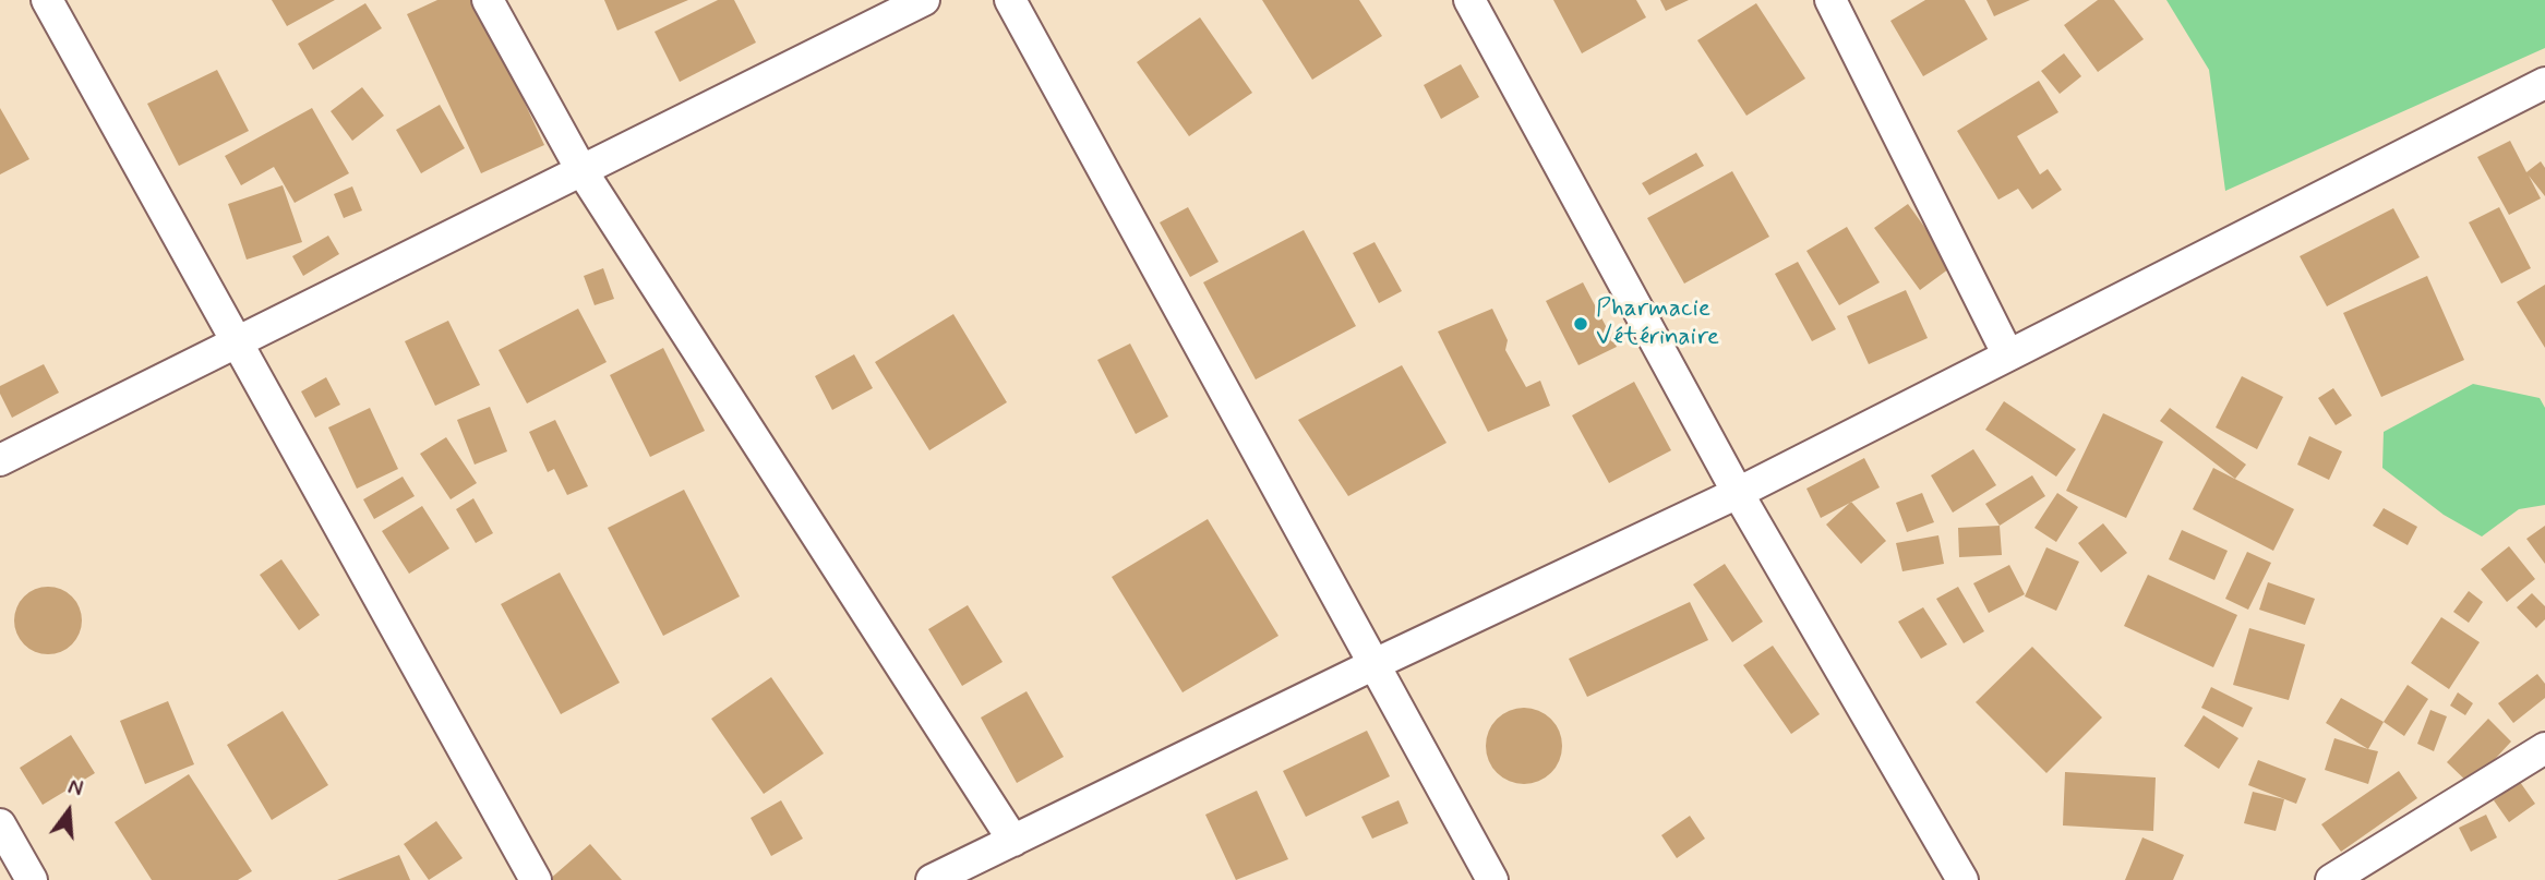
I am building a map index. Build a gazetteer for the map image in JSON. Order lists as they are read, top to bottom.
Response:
{
  "places": ["Pharmacie Vétérinaire"],
  "north": "top"
}
